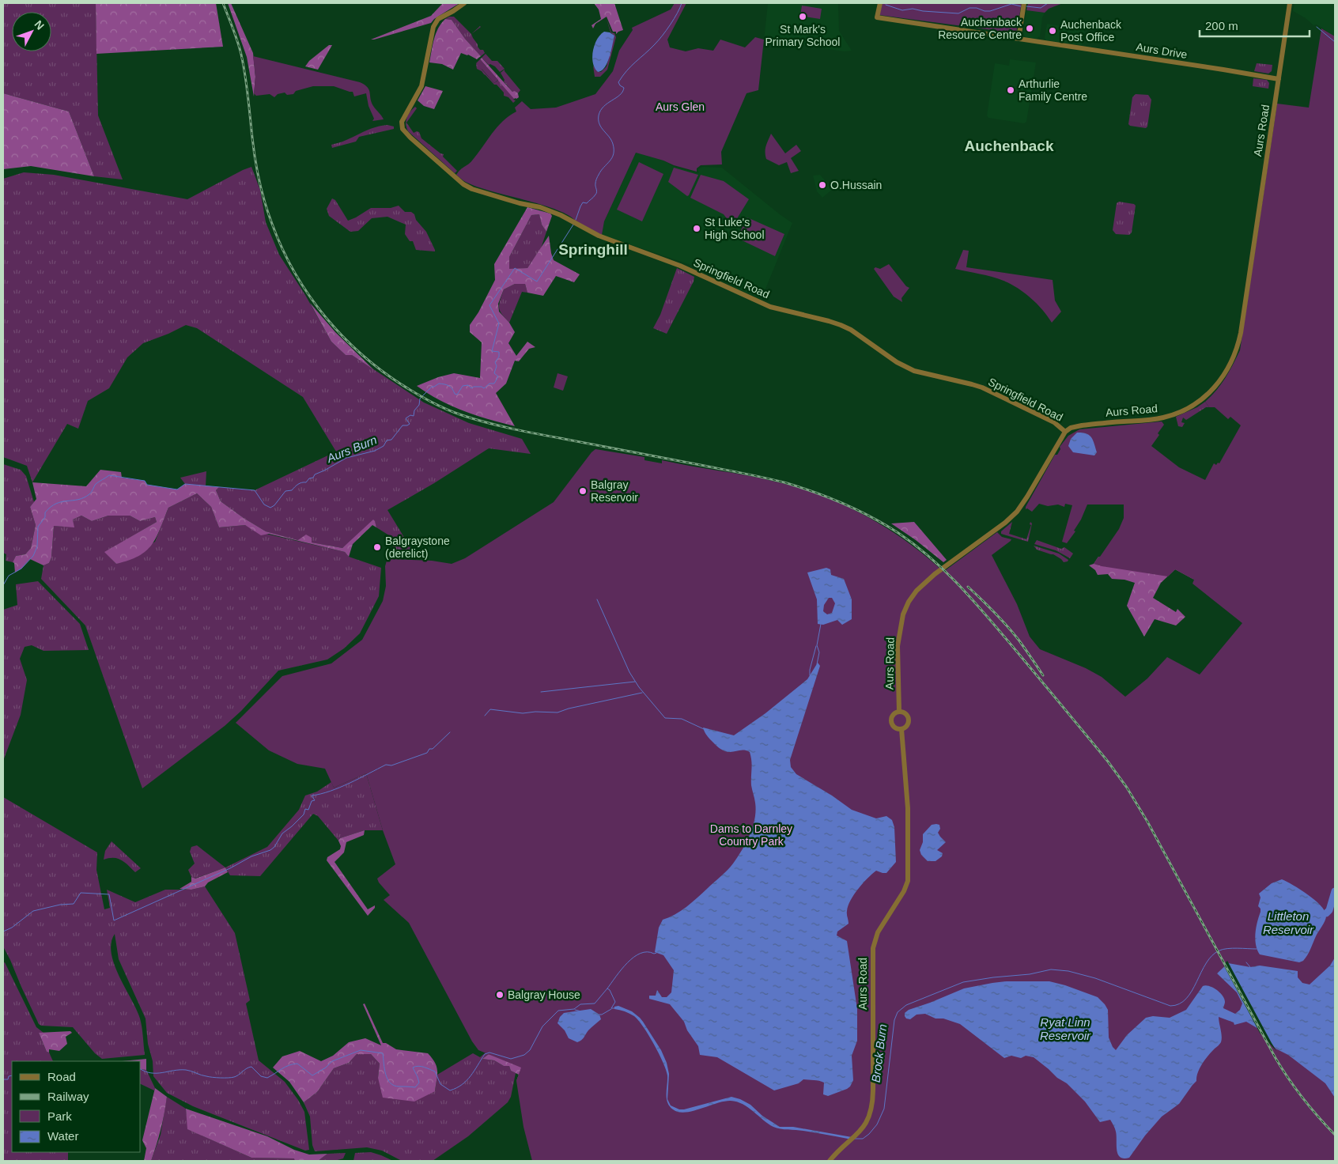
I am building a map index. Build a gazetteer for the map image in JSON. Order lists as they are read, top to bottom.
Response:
{
  "streets": {
    "street": ["Aurs Drive", "Aurs Road", "Springfield Road"]
  },
  "crossings": [
    ["Aurs Drive", "Aurs Road"],
    ["Aurs Road", "Springfield Road"]
  ],
  "districts": ["Auchenback", "Springhill"],
  "water": [
    "Aurs Burn",
    "Littleton Reservoir",
    "Ryat Linn Reservoir",
    "Brock Burn"
  ],
  "parks": ["Aurs Glen", "Dams to Darnley Country Park"],
  "places": [
    "St Mark's Primary School",
    "Auchenback Resource Centre",
    "Auchenback Post Office",
    "Arthurlie Family Centre",
    "O.Hussain",
    "St Luke's High School",
    "Balgray Reservoir",
    "Balgraystone (derelict)",
    "Balgray House"
  ],
  "legend": [
    "Road",
    "Railway",
    "Park",
    "Water"
  ],
  "scale_bar": "200 m",
  "north": "top right"
}
